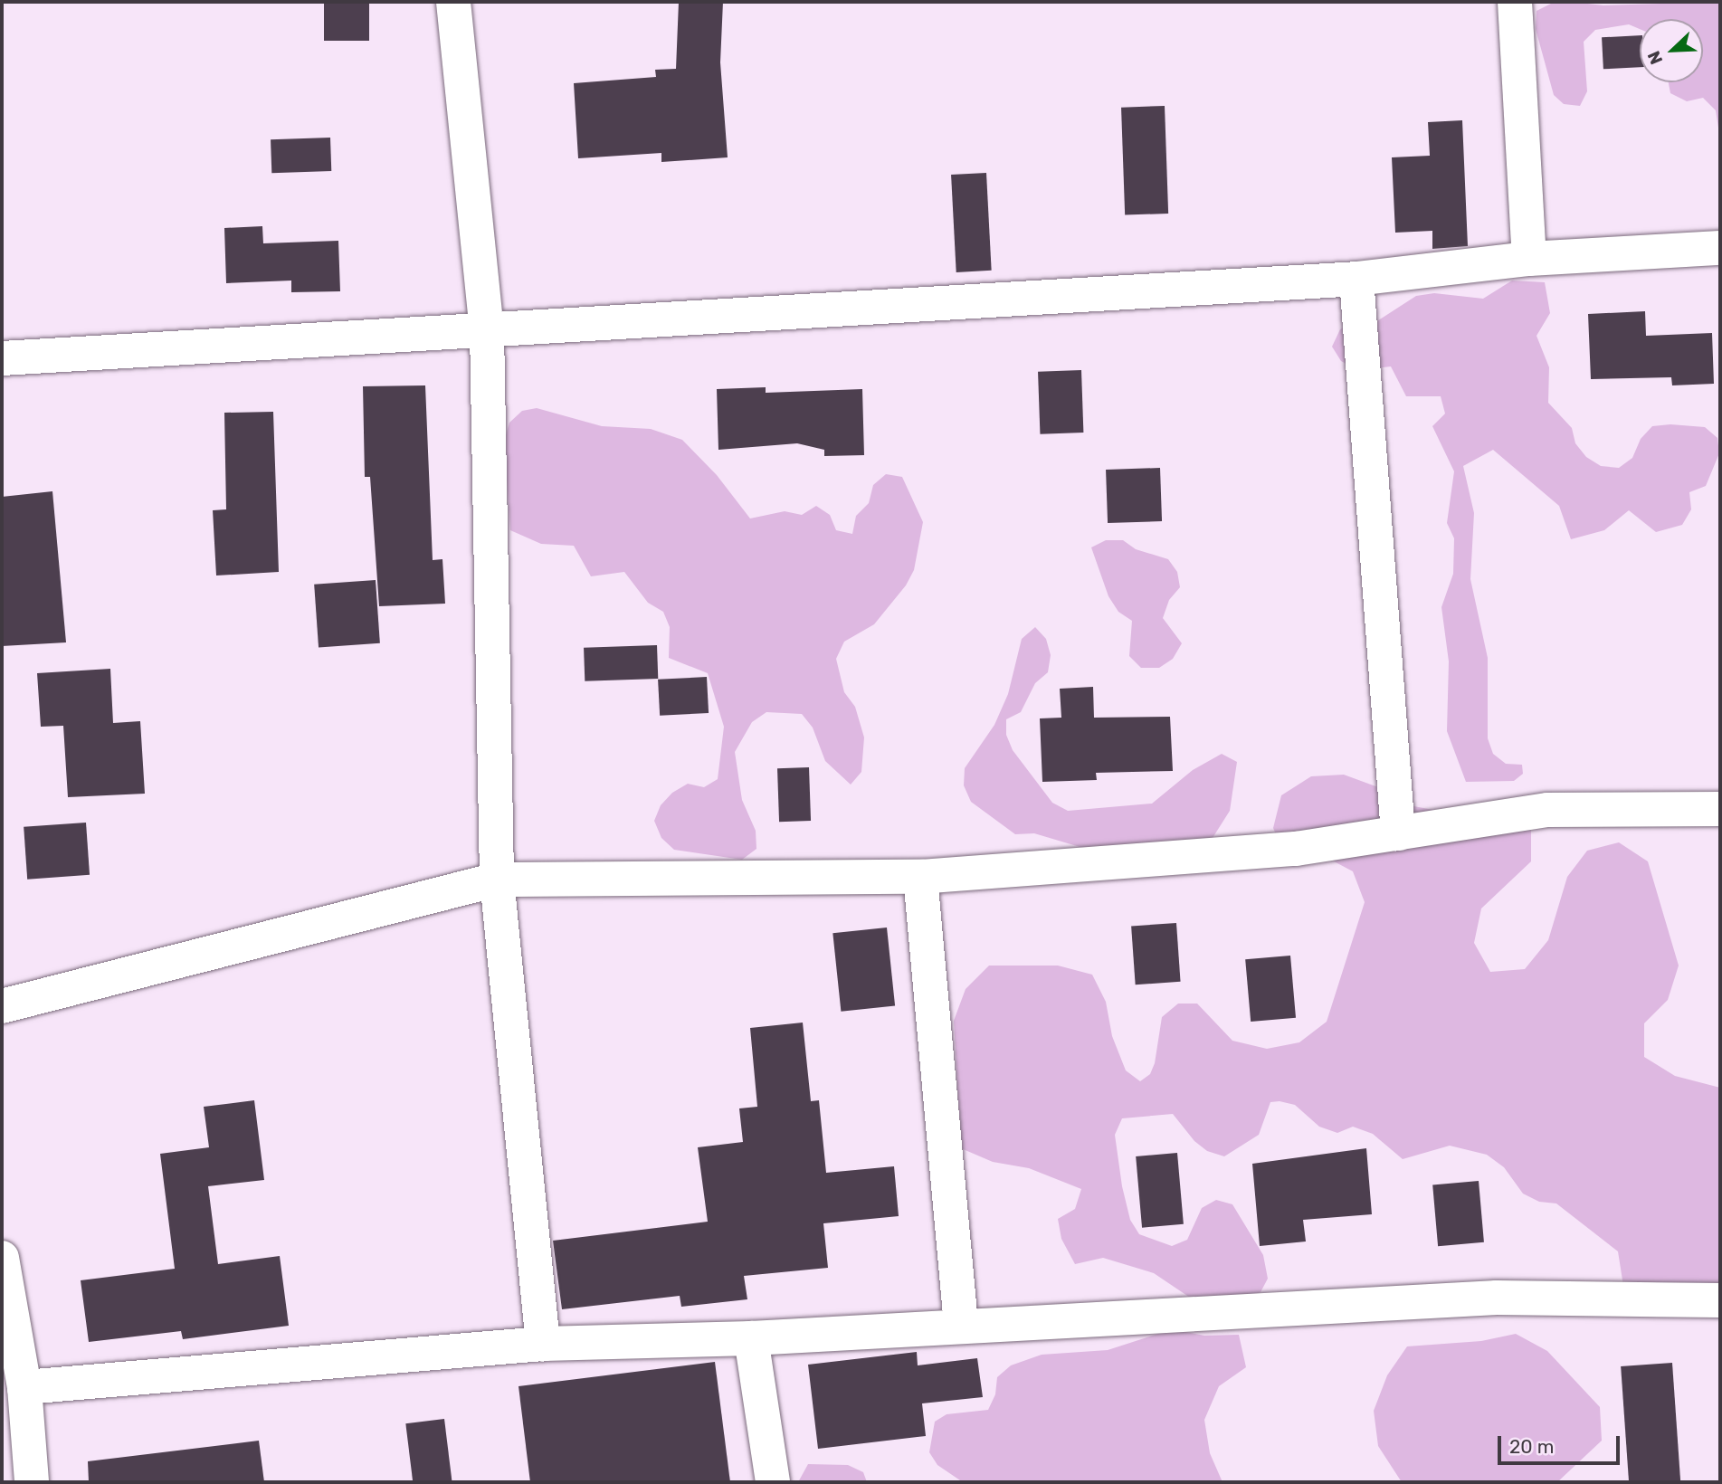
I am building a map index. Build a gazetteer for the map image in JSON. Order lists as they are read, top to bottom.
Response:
{
  "scale_bar": "20 m",
  "north": "bottom left"
}
